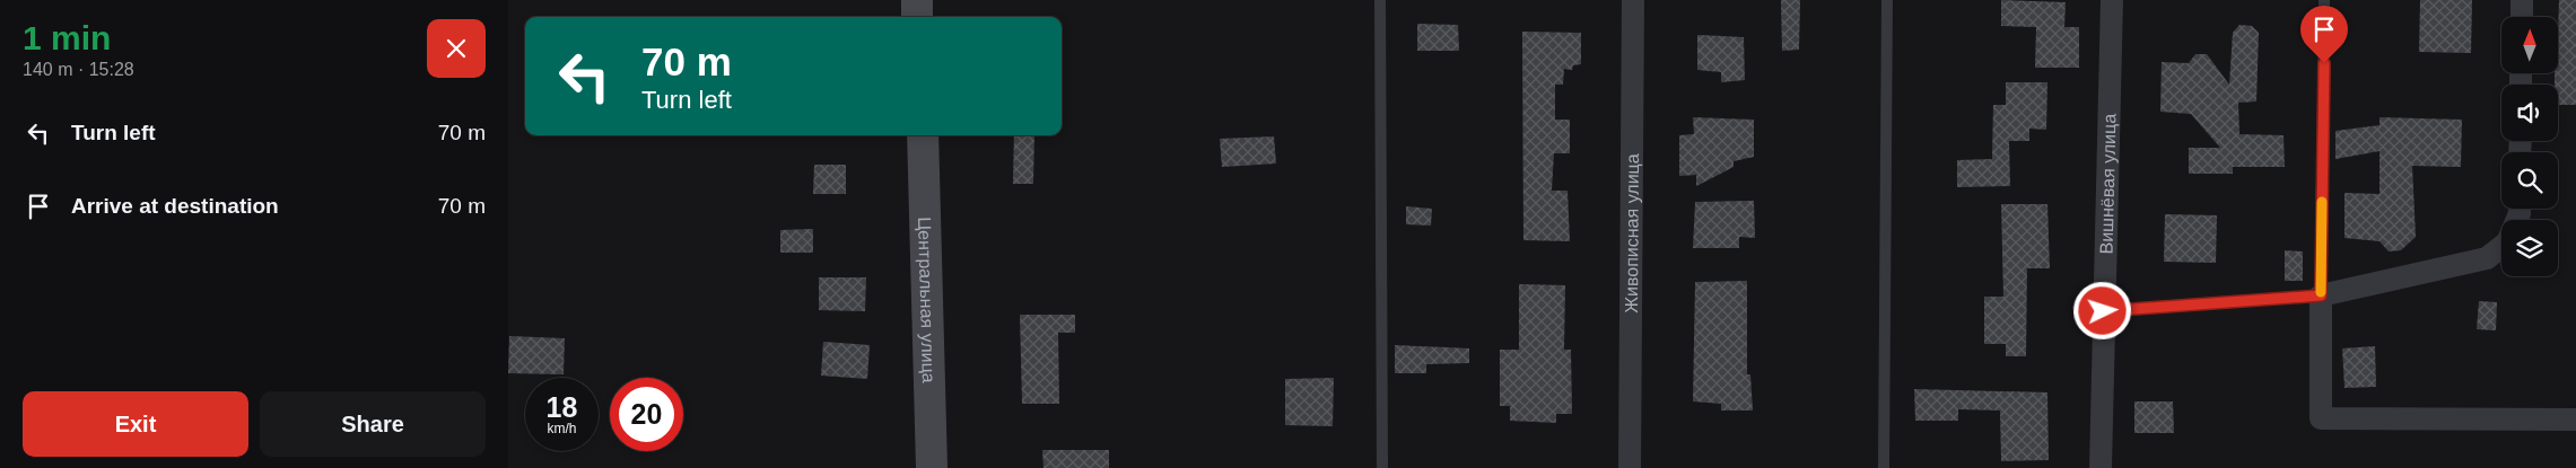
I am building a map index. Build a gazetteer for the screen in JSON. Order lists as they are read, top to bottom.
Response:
{
  "streets": {
    "street": ["Вишнёвая улица", "Живописная улица", "Центральная улица"]
  },
  "north": "top",
  "page": {
    "heading": ["1 min", "140 m · 15:28"],
    "turn": ["70 m", "Turn left"],
    "list": [
      {
        "name": "Turn left",
        "value": "70 m"
      },
      {
        "name": "Arrive at destination",
        "value": "70 m"
      }
    ],
    "speed": "18 km/h",
    "limit": "20",
    "buttons": ["Exit", "Share"]
  }
}
